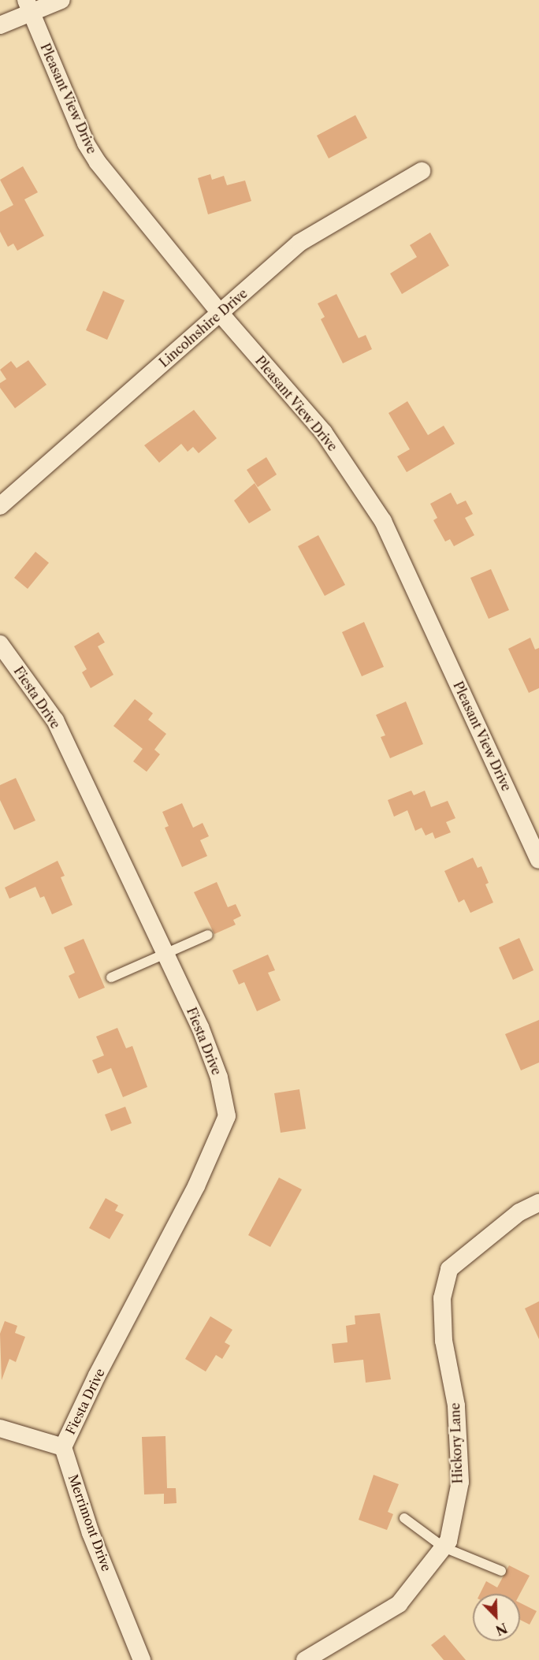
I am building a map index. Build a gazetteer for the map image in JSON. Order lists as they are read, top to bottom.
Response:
{
  "streets": {
    "street": [
      "Pleasant View Drive",
      "Lincolnshire Drive",
      "Fiesta Drive",
      "Hickory Lane",
      "Merrimont Drive"
    ]
  },
  "crossings": [
    ["Pleasant View Drive", "Lincolnshire Drive"],
    ["Fiesta Drive", "Merrimont Drive"]
  ],
  "north": "bottom right"
}
